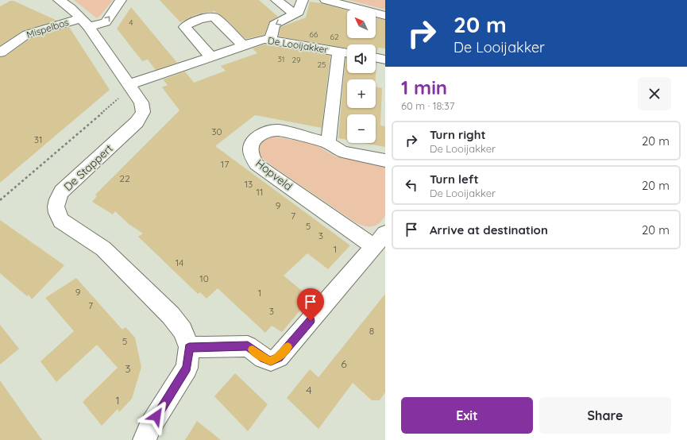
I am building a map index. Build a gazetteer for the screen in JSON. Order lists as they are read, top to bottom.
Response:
{
  "streets": {
    "street": [
      "Mispelbos",
      "De Looijakker",
      "De Stappert",
      "Hopveld"
    ]
  },
  "crossings": [
    ["Mispelbos", "De Stappert"],
    ["De Looijakker", "De Stappert"]
  ],
  "house_numbers": [
    "4",
    "66",
    "62",
    "31",
    "29",
    "25",
    "30",
    "31",
    "17",
    "22",
    "13",
    "11",
    "9",
    "7",
    "5",
    "3",
    "1",
    "14",
    "10",
    "9",
    "1",
    "7",
    "3",
    "8",
    "5",
    "6",
    "3",
    "4",
    "1"
  ],
  "north": "top left",
  "page": {
    "turn": ["20 m", "De Looijakker"],
    "map_buttons": ["+", "−"],
    "heading": ["1 min", "60 m · 18:37"],
    "list": [
      {
        "name": "Turn right",
        "note": "De Looijakker",
        "value": "20 m"
      },
      {
        "name": "Turn left",
        "note": "De Looijakker",
        "value": "20 m"
      },
      {
        "name": "Arrive at destination",
        "value": "20 m"
      }
    ],
    "buttons": ["Exit", "Share"]
  }
}
